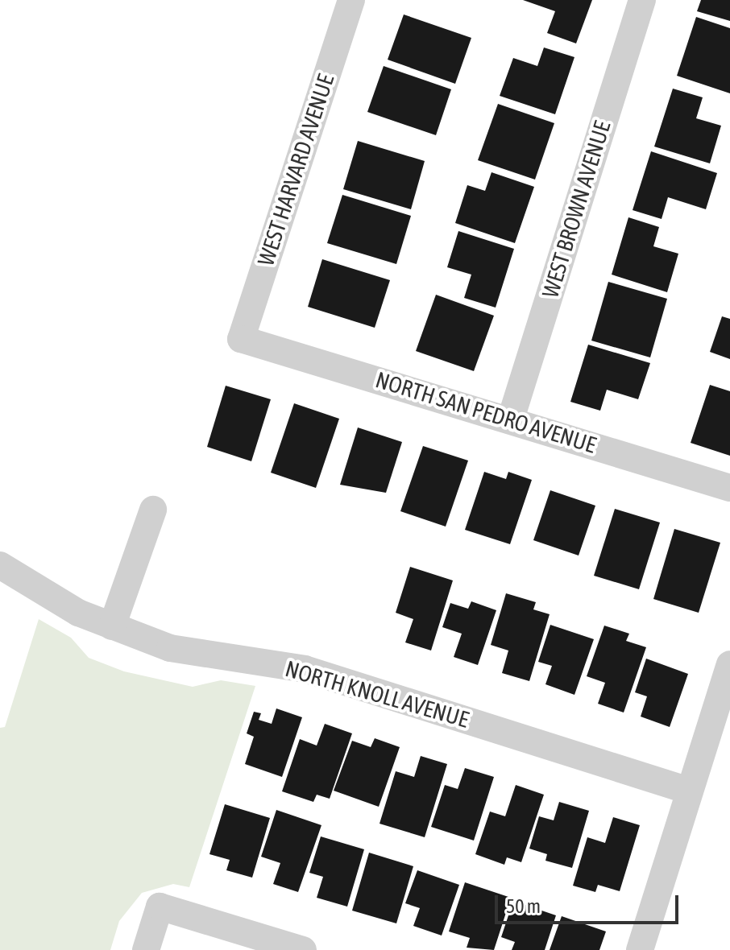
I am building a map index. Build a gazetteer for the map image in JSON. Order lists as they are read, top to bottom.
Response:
{
  "streets": {
    "street": [
      "WEST HARVARD AVENUE",
      "WEST BROWN AVENUE",
      "NORTH SAN PEDRO AVENUE",
      "NORTH KNOLL AVENUE"
    ]
  },
  "crossings": [
    ["WEST HARVARD AVENUE", "NORTH SAN PEDRO AVENUE"],
    ["WEST BROWN AVENUE", "NORTH SAN PEDRO AVENUE"]
  ],
  "scale_bar": "50 m"
}
